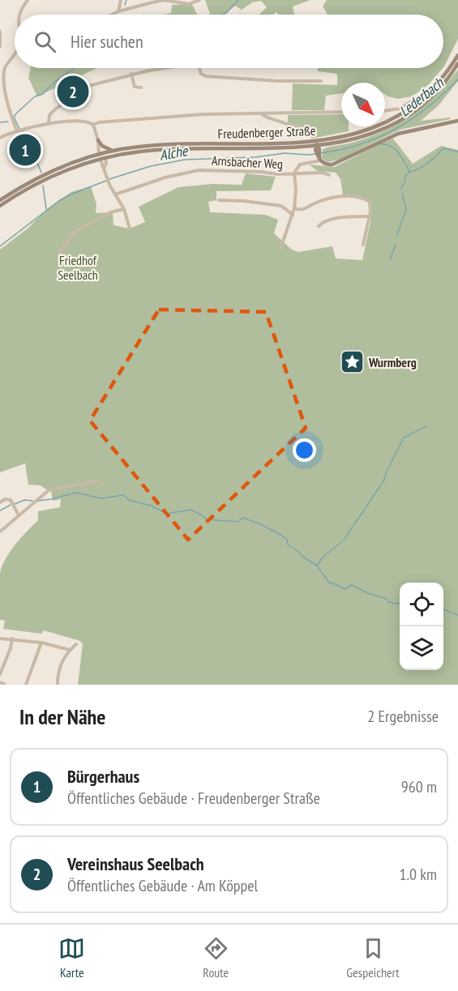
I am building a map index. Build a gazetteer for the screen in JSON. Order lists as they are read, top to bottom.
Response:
{
  "streets": {
    "main road": ["Freudenberger Straße"],
    "street": ["Arnsbacher Weg"]
  },
  "water": ["Lederbach", "Alche"],
  "parks": ["Friedhof Seelbach"],
  "places": {
    "place": ["Wurmberg"]
  },
  "north": "bottom right",
  "page": {
    "search": "Hier suchen",
    "pins": ["2", "1"],
    "heading": ["In der Nähe", "2 Ergebnisse"],
    "list": [
      {
        "mark": "1",
        "name": "Bürgerhaus",
        "note": "Öffentliches Gebäude · Freudenberger Straße",
        "value": "960 m"
      },
      {
        "mark": "2",
        "name": "Vereinshaus Seelbach",
        "note": "Öffentliches Gebäude · Am Köppel",
        "value": "1.0 km"
      }
    ],
    "nav": ["Karte", "Route", "Gespeichert"]
  }
}
